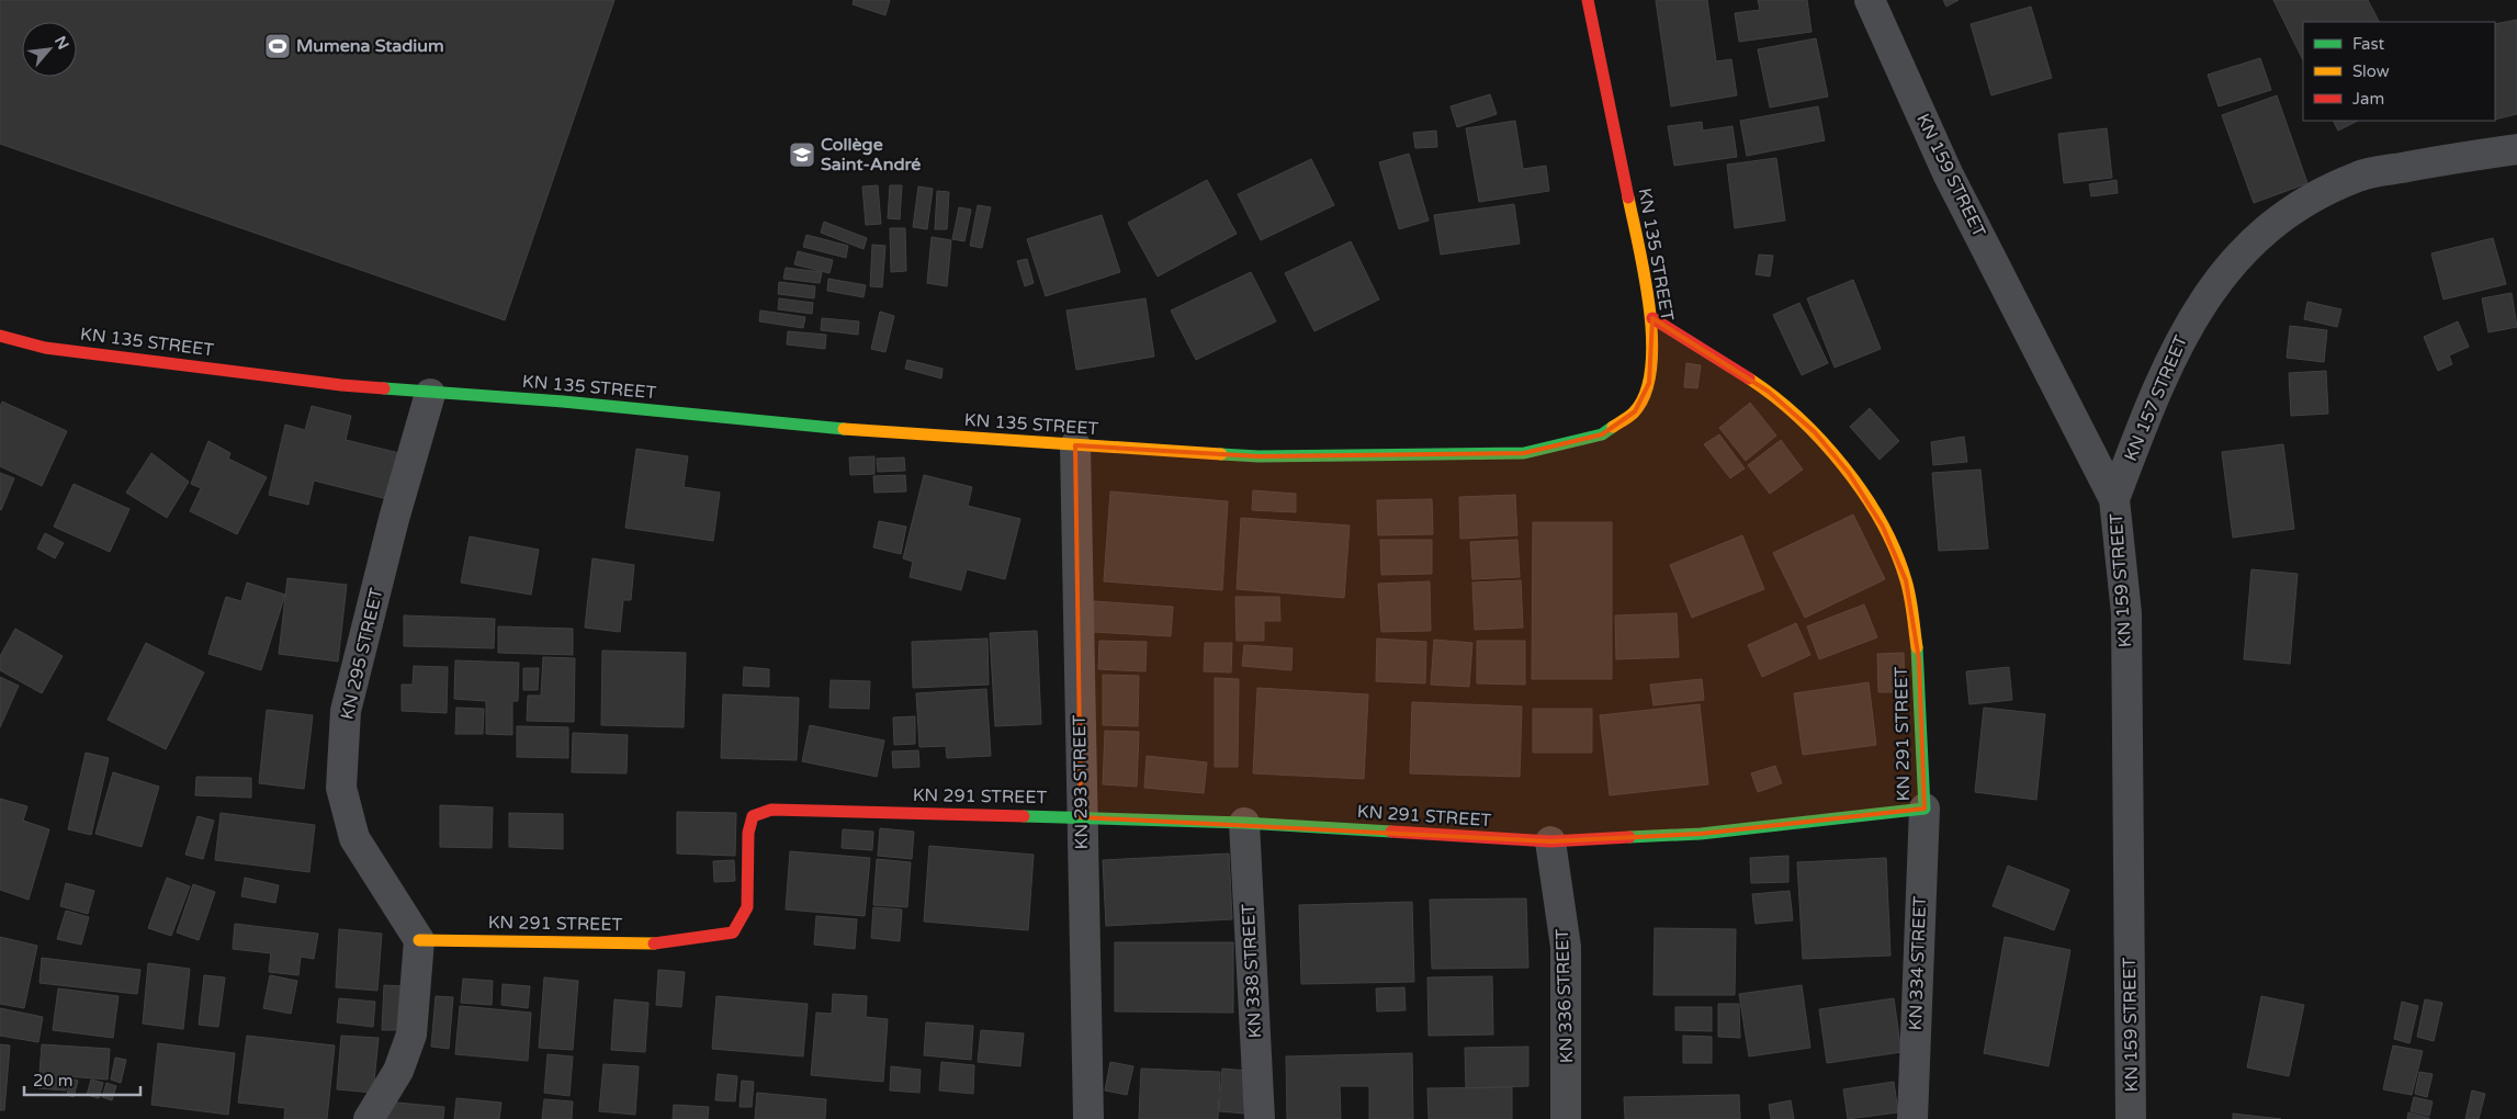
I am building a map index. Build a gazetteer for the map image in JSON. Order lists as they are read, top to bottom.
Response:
{
  "streets": {
    "street": [
      "KN 159 STREET",
      "KN 135 STREET",
      "KN 157 STREET",
      "KN 295 STREET",
      "KN 291 STREET",
      "KN 293 STREET",
      "KN 334 STREET",
      "KN 338 STREET",
      "KN 336 STREET"
    ]
  },
  "crossings": [
    ["KN 159 STREET", "KN 157 STREET"],
    ["KN 135 STREET", "KN 295 STREET"],
    ["KN 135 STREET", "KN 291 STREET"],
    ["KN 135 STREET", "KN 293 STREET"],
    ["KN 295 STREET", "KN 291 STREET"],
    ["KN 291 STREET", "KN 293 STREET"],
    ["KN 291 STREET", "KN 334 STREET"],
    ["KN 291 STREET", "KN 338 STREET"],
    ["KN 291 STREET", "KN 336 STREET"]
  ],
  "places": {
    "sports": ["Mumena Stadium"],
    "school or university": ["Collège Saint-André"]
  },
  "legend": ["Fast", "Slow", "Jam"],
  "scale_bar": "20 m",
  "north": "top right"
}
